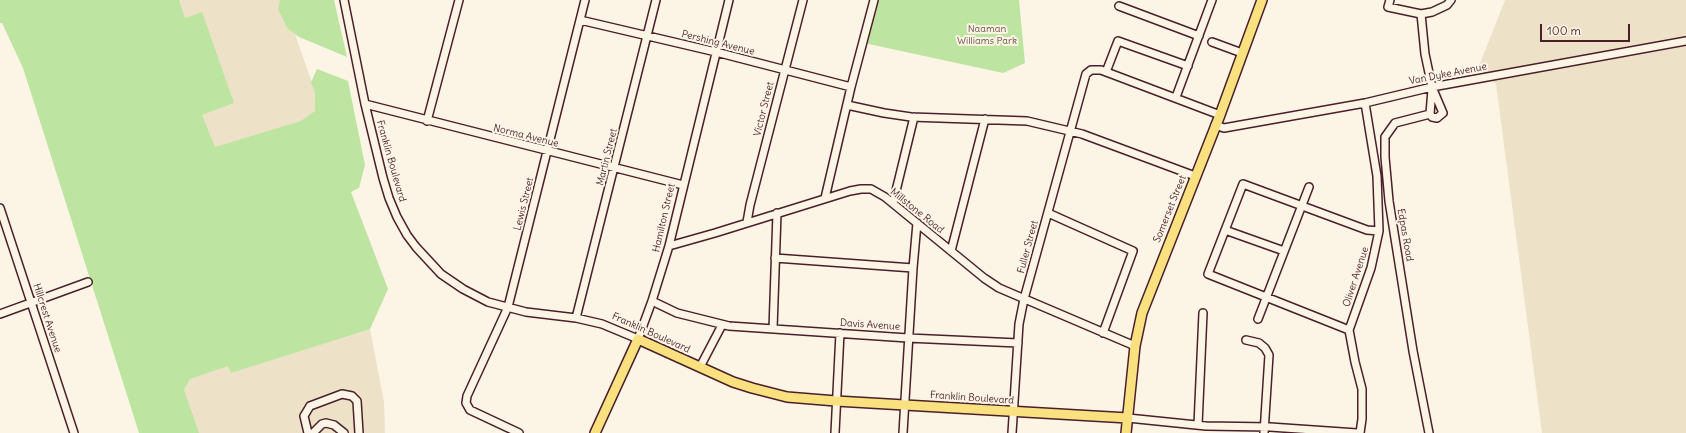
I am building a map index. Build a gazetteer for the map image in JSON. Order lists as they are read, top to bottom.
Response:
{
  "streets": {
    "main road": ["Franklin Boulevard", "Somerset Street", "Hamilton Street"],
    "street": [
      "Pershing Avenue",
      "Van Dyke Avenue",
      "Victor Street",
      "Norma Avenue",
      "Martin Street",
      "Lewis Street",
      "Millstone Road",
      "Edpas Road",
      "Fuller Street",
      "Oliver Avenue",
      "Hillcrest Avenue",
      "Davis Avenue"
    ]
  },
  "crossings": [
    ["Pershing Avenue", "Victor Street"],
    ["Pershing Avenue", "Martin Street"],
    ["Pershing Avenue", "Lewis Street"],
    ["Pershing Avenue", "Hamilton Street"],
    ["Van Dyke Avenue", "Somerset Street"],
    ["Van Dyke Avenue", "Edpas Road"],
    ["Van Dyke Avenue", "Oliver Avenue"],
    ["Victor Street", "Millstone Road"],
    ["Norma Avenue", "Martin Street"],
    ["Norma Avenue", "Franklin Boulevard"],
    ["Norma Avenue", "Lewis Street"],
    ["Norma Avenue", "Hamilton Street"],
    ["Martin Street", "Franklin Boulevard"],
    ["Franklin Boulevard", "Lewis Street"],
    ["Franklin Boulevard", "Somerset Street"],
    ["Franklin Boulevard", "Hamilton Street"],
    ["Franklin Boulevard", "Fuller Street"],
    ["Somerset Street", "Millstone Road"],
    ["Millstone Road", "Hamilton Street"],
    ["Millstone Road", "Fuller Street"],
    ["Hamilton Street", "Davis Avenue"],
    ["Fuller Street", "Davis Avenue"]
  ],
  "parks": ["Naaman Williams Park"],
  "scale_bar": "100 m"
}
